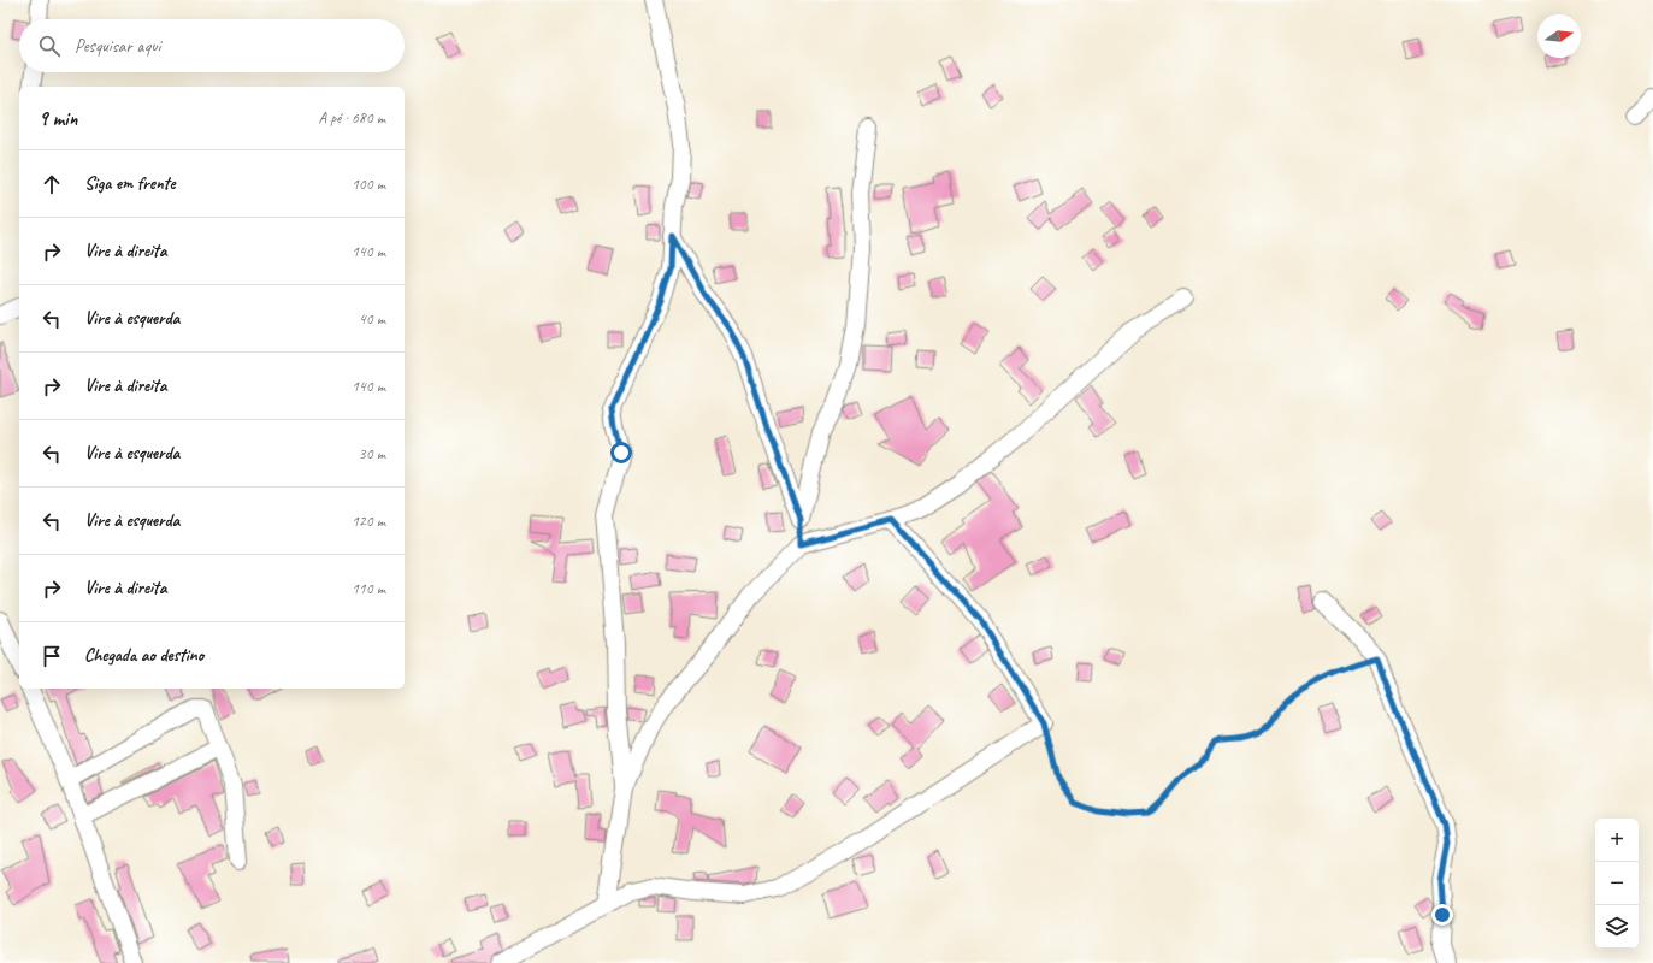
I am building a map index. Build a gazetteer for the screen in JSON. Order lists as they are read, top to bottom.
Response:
{
  "north": "right",
  "page": {
    "search": "Pesquisar aqui",
    "heading": ["9 min", "A pé · 680 m"],
    "list": [
      ["Siga em frente", "100 m"],
      ["Vire à direita", "140 m"],
      ["Vire à esquerda", "40 m"],
      ["Vire à direita", "140 m"],
      ["Vire à esquerda", "30 m"],
      ["Vire à esquerda", "120 m"],
      ["Vire à direita", "110 m"],
      "Chegada ao destino"
    ],
    "map_buttons": ["+", "−"]
  }
}
